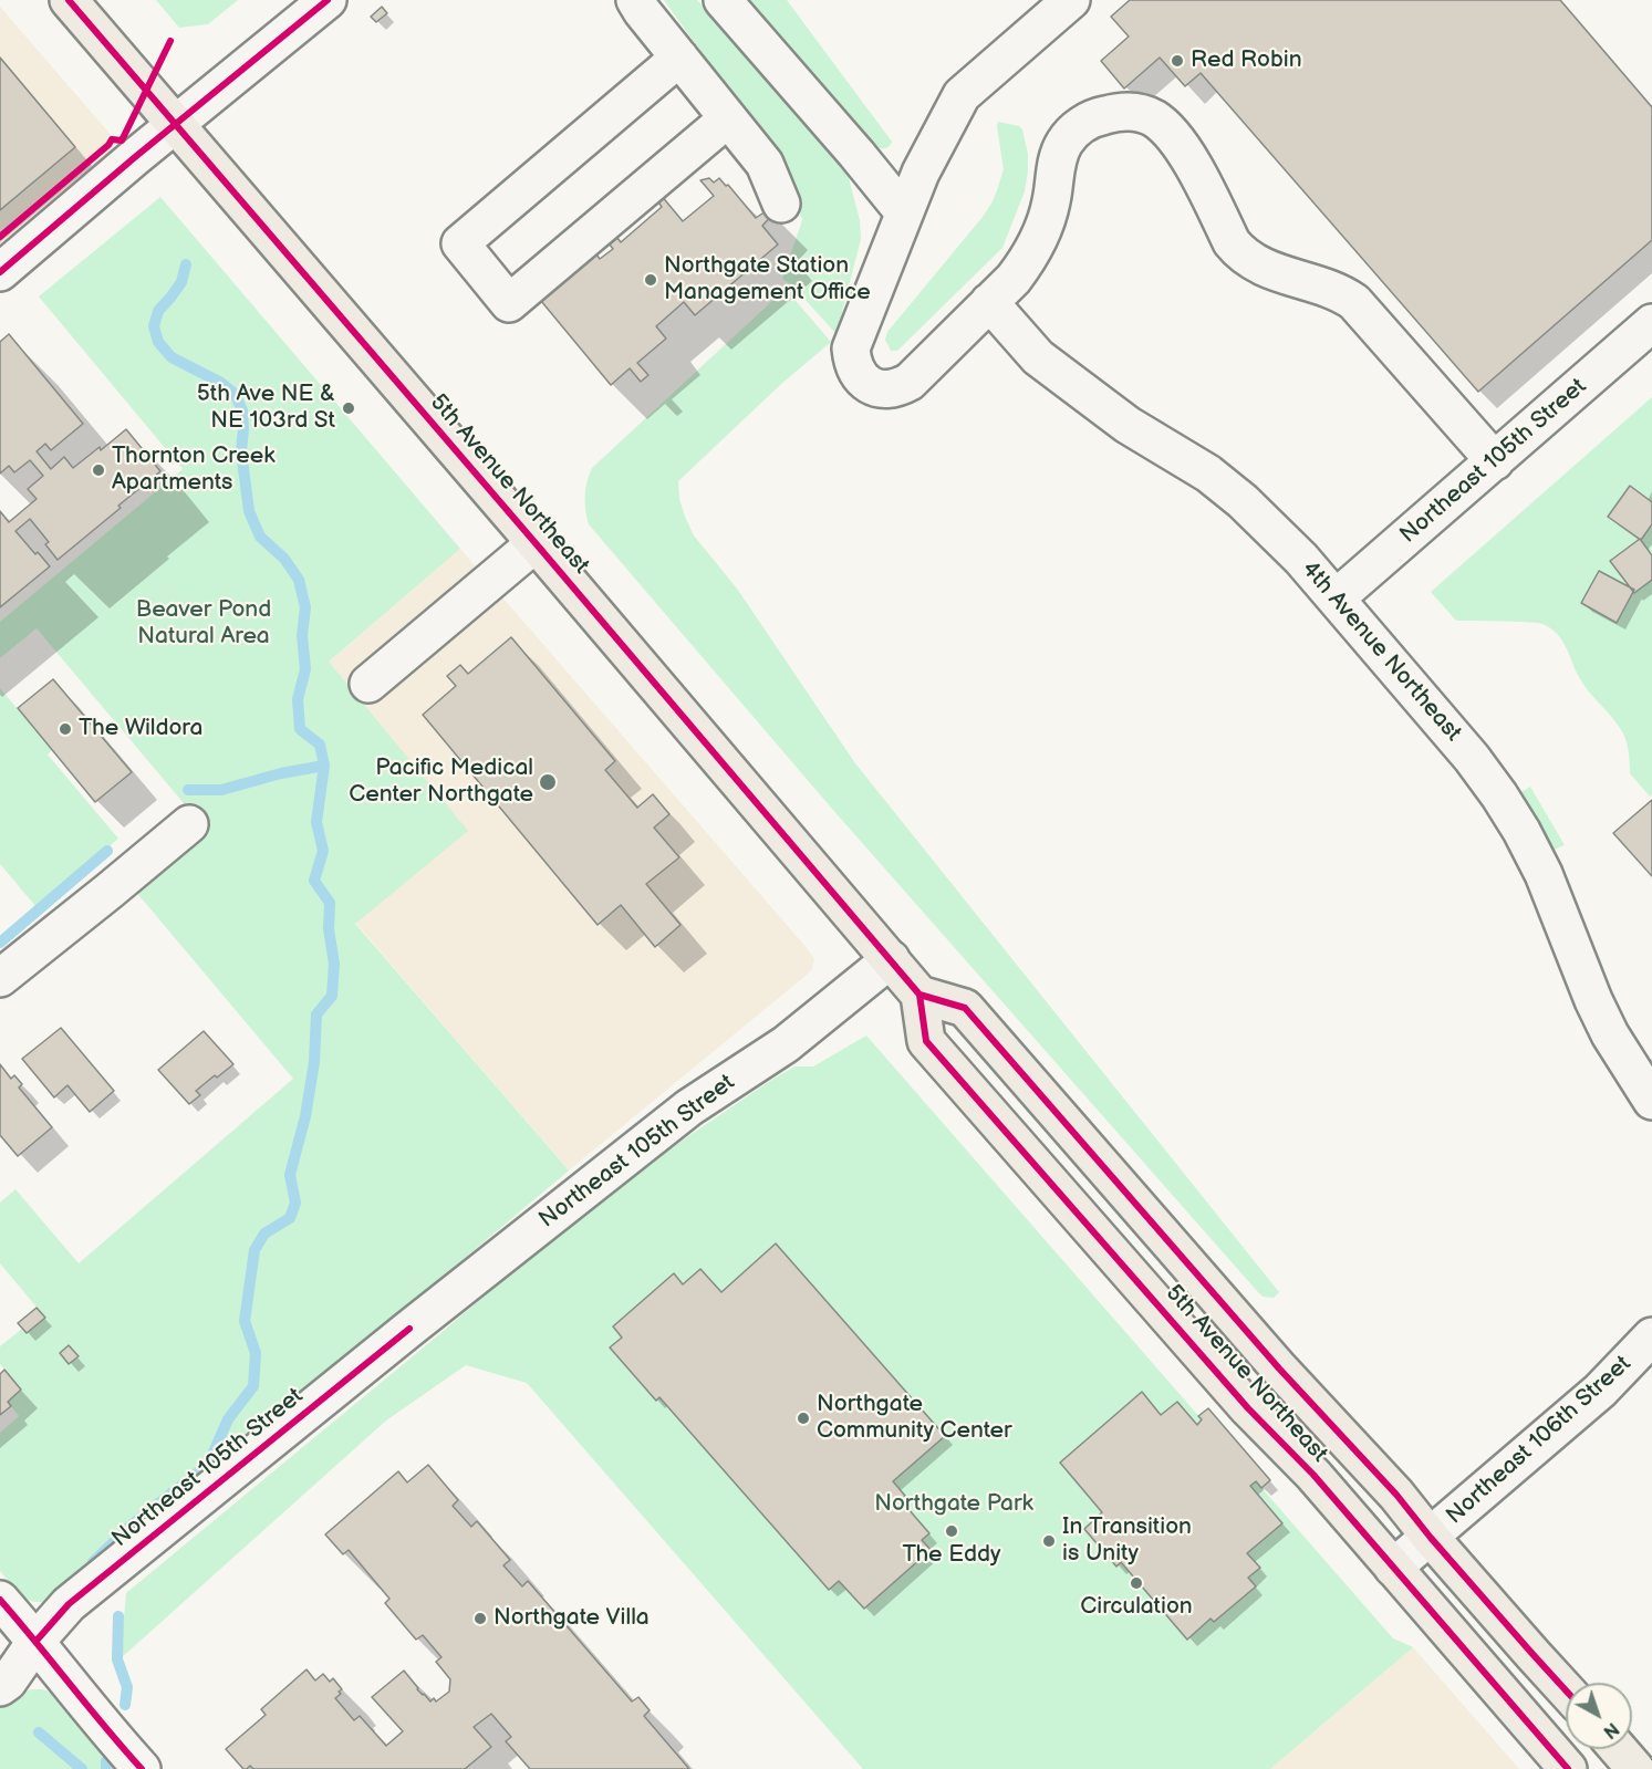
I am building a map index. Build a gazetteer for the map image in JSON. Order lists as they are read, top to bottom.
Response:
{
  "streets": {
    "main road": ["5th Avenue Northeast"],
    "street": ["Northeast 105th Street", "4th Avenue Northeast", "Northeast 106th Street"]
  },
  "crossings": [
    ["Northeast 105th Street", "5th Avenue Northeast"],
    ["Northeast 105th Street", "4th Avenue Northeast"],
    ["5th Avenue Northeast", "Northeast 106th Street"]
  ],
  "parks": ["Beaver Pond Natural Area", "Northgate Park"],
  "places": [
    "Red Robin",
    "Northgate Station Management Office",
    "5th Ave NE & NE 103rd St",
    "Thornton Creek Apartments",
    "The Wildora",
    "Pacific Medical Center Northgate",
    "Northgate Community Center",
    "The Eddy",
    "In Transition is Unity",
    "Circulation",
    "Northgate Villa"
  ],
  "north": "bottom right"
}
